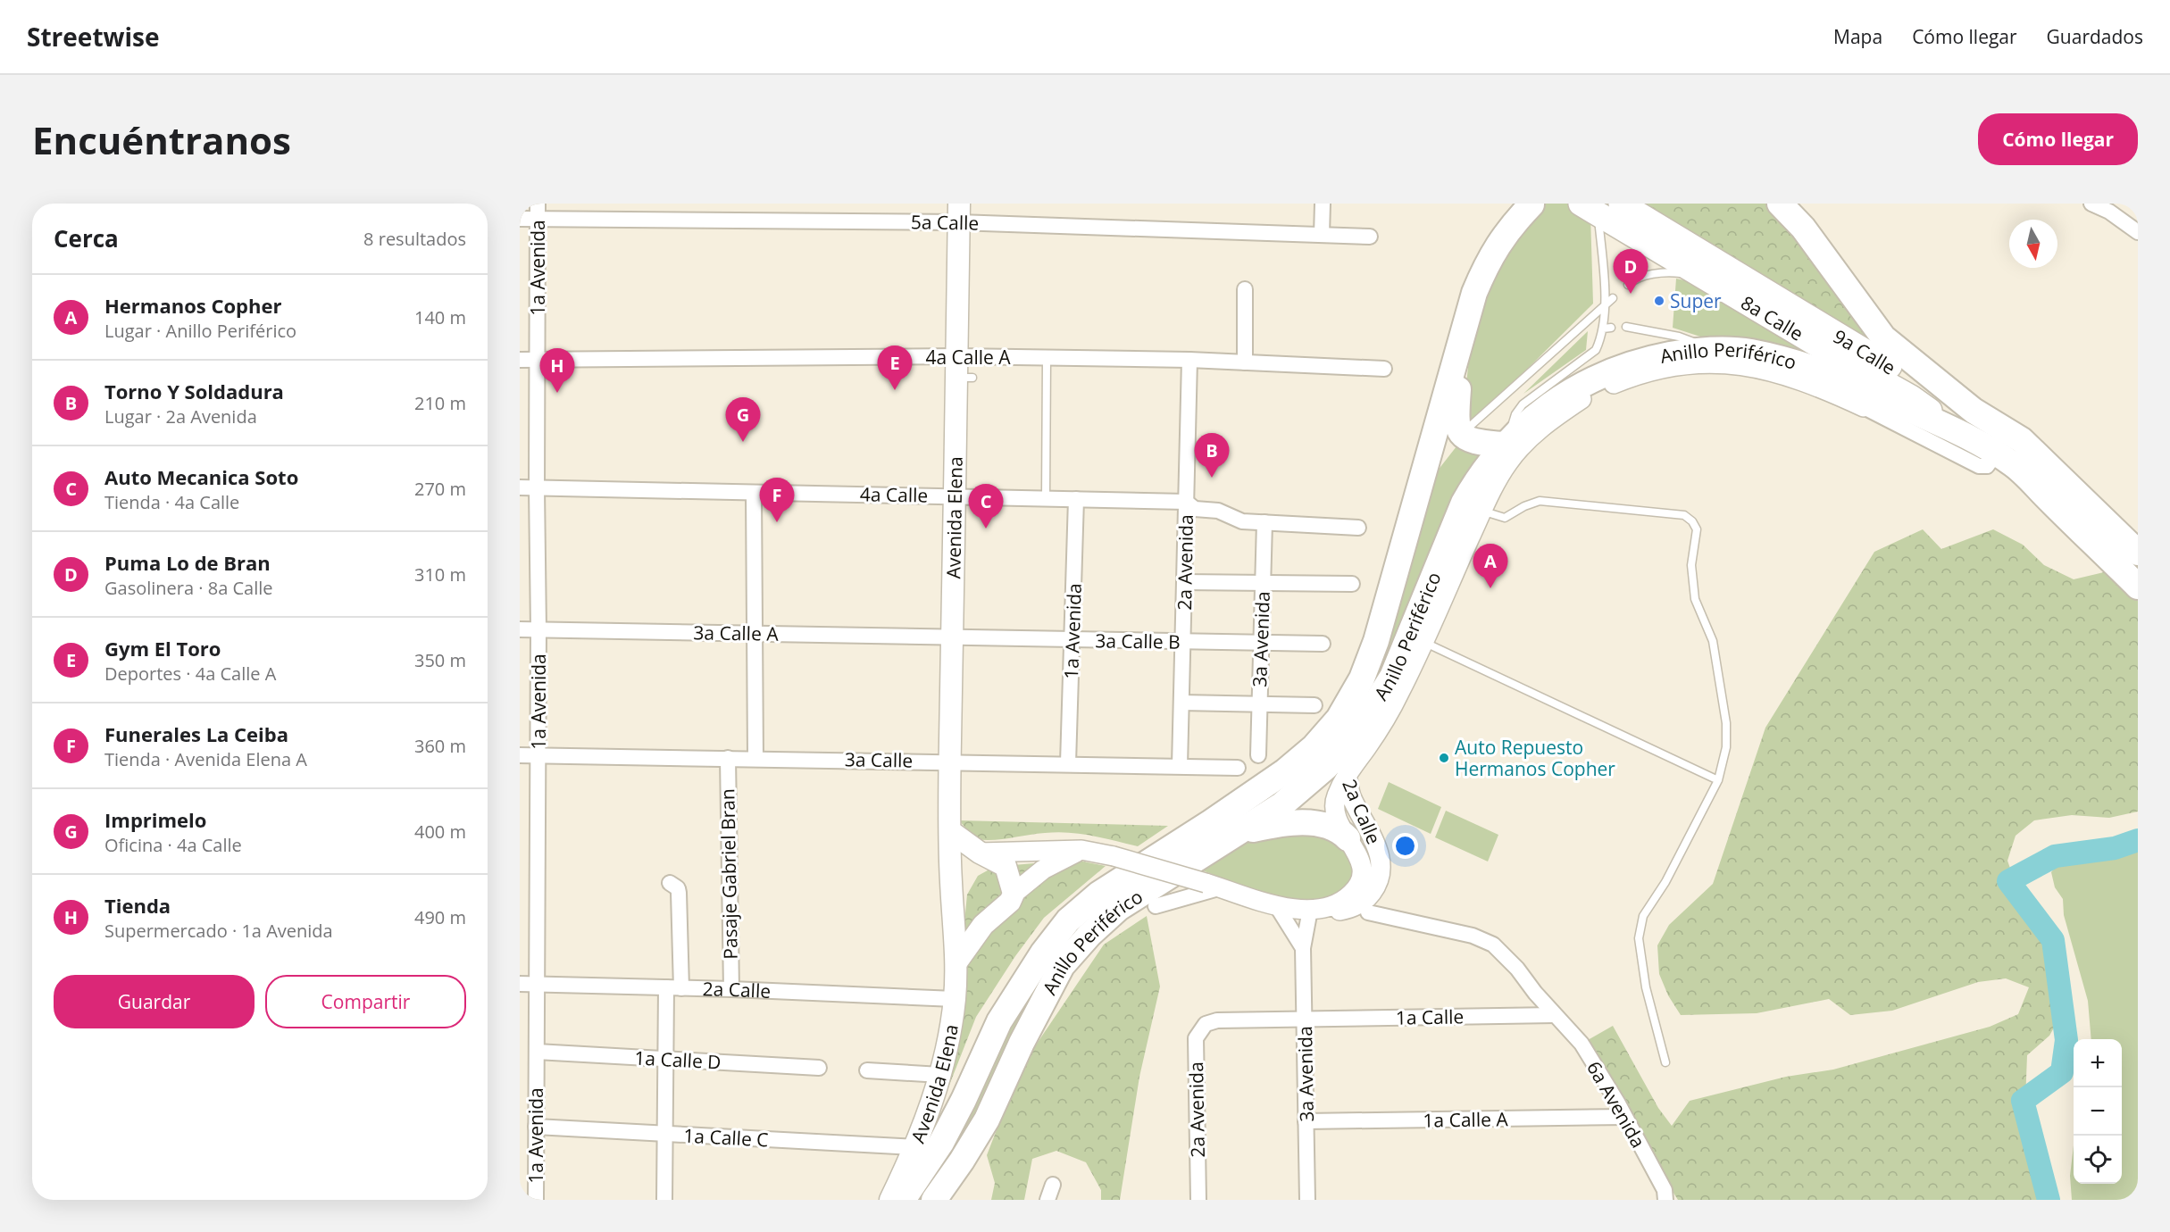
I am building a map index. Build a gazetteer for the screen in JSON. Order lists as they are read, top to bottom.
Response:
{
  "streets": {
    "highway": ["Anillo Periférico"],
    "main road": ["8a Calle", "9a Calle", "Avenida Elena"],
    "street": [
      "5a Calle",
      "1a Avenida",
      "4a Calle A",
      "4a Calle",
      "2a Avenida",
      "3a Calle A",
      "3a Avenida",
      "3a Calle B",
      "3a Calle",
      "2a Calle",
      "Pasaje Gabriel Bran",
      "1a Calle",
      "1a Calle D",
      "6a Avenida",
      "1a Calle A",
      "1a Calle C"
    ]
  },
  "crossings": [
    ["5a Calle", "1a Avenida"],
    ["5a Calle", "Avenida Elena"],
    ["1a Avenida", "4a Calle A"],
    ["1a Avenida", "4a Calle"],
    ["1a Avenida", "3a Calle A"],
    ["1a Avenida", "3a Calle B"],
    ["1a Avenida", "3a Calle"],
    ["1a Avenida", "2a Calle"],
    ["1a Avenida", "1a Calle D"],
    ["1a Avenida", "1a Calle C"],
    ["8a Calle", "Anillo Periférico"],
    ["4a Calle A", "Avenida Elena"],
    ["4a Calle A", "2a Avenida"],
    ["Anillo Periférico", "2a Calle"],
    ["4a Calle", "Avenida Elena"],
    ["4a Calle", "2a Avenida"],
    ["4a Calle", "3a Avenida"],
    ["Avenida Elena", "3a Calle A"],
    ["Avenida Elena", "3a Calle B"],
    ["Avenida Elena", "3a Calle"],
    ["Avenida Elena", "2a Calle"],
    ["Avenida Elena", "1a Calle C"],
    ["2a Avenida", "3a Calle B"],
    ["2a Avenida", "3a Calle"],
    ["2a Avenida", "1a Calle"],
    ["3a Calle A", "3a Calle B"],
    ["3a Avenida", "3a Calle B"],
    ["3a Avenida", "2a Calle"],
    ["3a Avenida", "1a Calle"],
    ["3a Avenida", "1a Calle A"],
    ["3a Calle", "Pasaje Gabriel Bran"],
    ["2a Calle", "Pasaje Gabriel Bran"],
    ["1a Calle", "6a Avenida"],
    ["6a Avenida", "1a Calle A"]
  ],
  "places": ["Super", "Auto Repuesto Hermanos Copher"],
  "north": "bottom",
  "page": {
    "header": "Streetwise",
    "nav": ["Mapa", "Cómo llegar", "Guardados"],
    "buttons": [
      "Cómo llegar",
      ["Guardar", "Compartir"]
    ],
    "title": "Encuéntranos",
    "heading": ["Cerca", "8 resultados"],
    "pins": [
      "D",
      "E",
      "H",
      "G",
      "B",
      "F",
      "C",
      "A"
    ],
    "list": [
      {
        "mark": "A",
        "name": "Hermanos Copher",
        "note": "Lugar · Anillo Periférico",
        "value": "140 m"
      },
      {
        "mark": "B",
        "name": "Torno Y Soldadura",
        "note": "Lugar · 2a Avenida",
        "value": "210 m"
      },
      {
        "mark": "C",
        "name": "Auto Mecanica Soto",
        "note": "Tienda · 4a Calle",
        "value": "270 m"
      },
      {
        "mark": "D",
        "name": "Puma Lo de Bran",
        "note": "Gasolinera · 8a Calle",
        "value": "310 m"
      },
      {
        "mark": "E",
        "name": "Gym El Toro",
        "note": "Deportes · 4a Calle A",
        "value": "350 m"
      },
      {
        "mark": "F",
        "name": "Funerales La Ceiba",
        "note": "Tienda · Avenida Elena A",
        "value": "360 m"
      },
      {
        "mark": "G",
        "name": "Imprimelo",
        "note": "Oficina · 4a Calle",
        "value": "400 m"
      },
      {
        "mark": "H",
        "name": "Tienda",
        "note": "Supermercado · 1a Avenida",
        "value": "490 m"
      }
    ],
    "map_buttons": ["+", "−"]
  }
}
